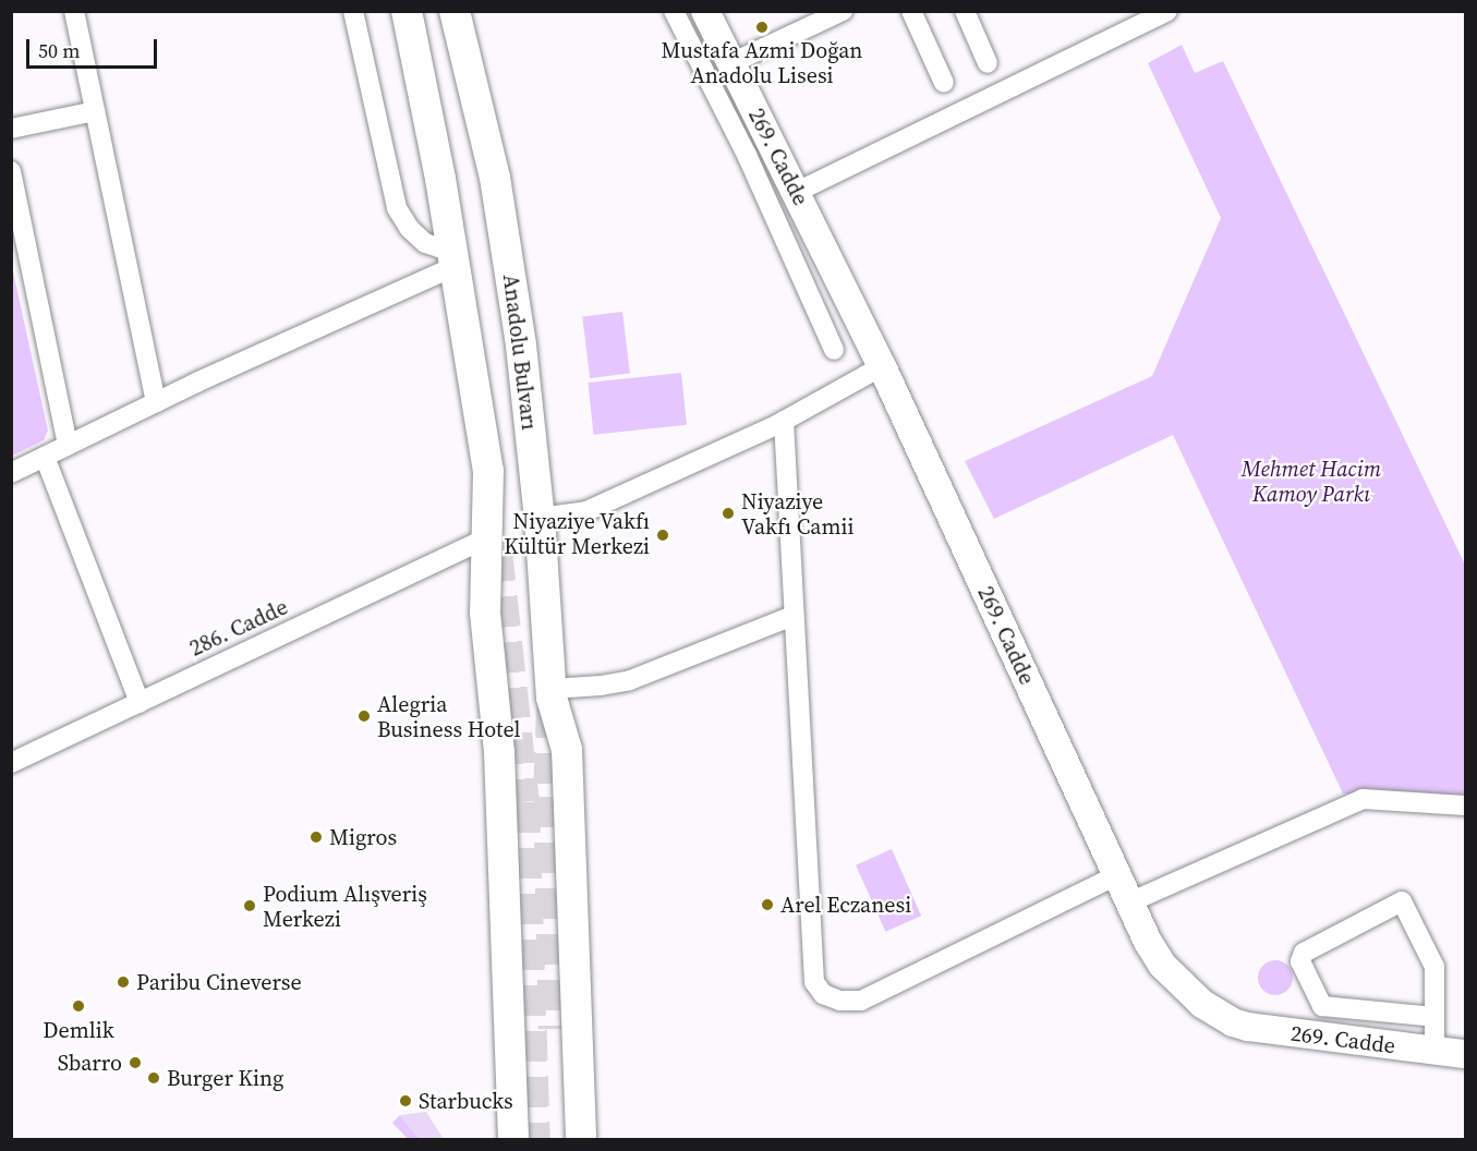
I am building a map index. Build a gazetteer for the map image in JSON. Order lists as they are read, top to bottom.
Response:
{
  "streets": {
    "main road": ["Anadolu Bulvarı"],
    "street": ["269. Cadde", "286. Cadde"]
  },
  "parks": ["Mehmet Hacim Kamoy Parkı"],
  "places": [
    "Mustafa Azmi Doğan Anadolu Lisesi",
    "Niyaziye Vakfı Camii",
    "Niyaziye Vakfı Kültür Merkezi",
    "Alegria Business Hotel",
    "Migros",
    "Arel Eczanesi",
    "Podium Alışveriş Merkezi",
    "Paribu Cineverse",
    "Demlik",
    "Sbarro",
    "Burger King",
    "Starbucks"
  ],
  "scale_bar": "50 m"
}
